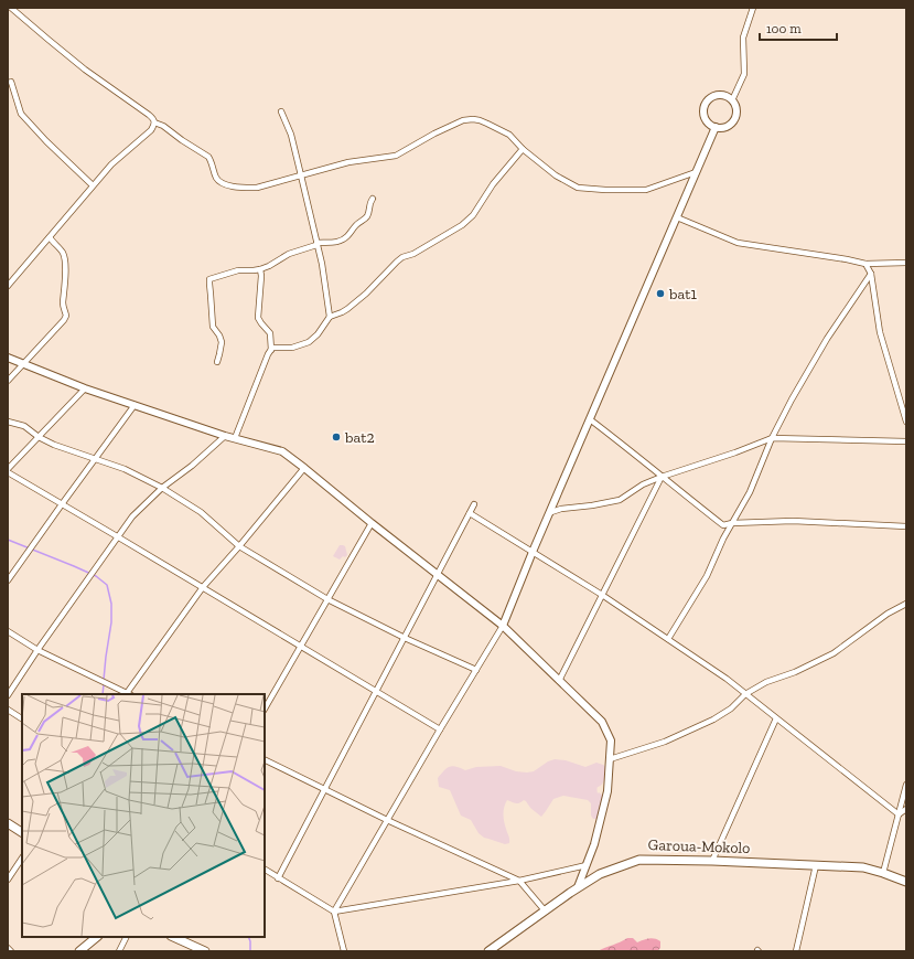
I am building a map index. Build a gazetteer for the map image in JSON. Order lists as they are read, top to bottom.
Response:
{
  "streets": {
    "main road": ["Garoua-Mokolo"]
  },
  "places": ["bat1", "bat2"],
  "scale_bar": "100 m"
}
